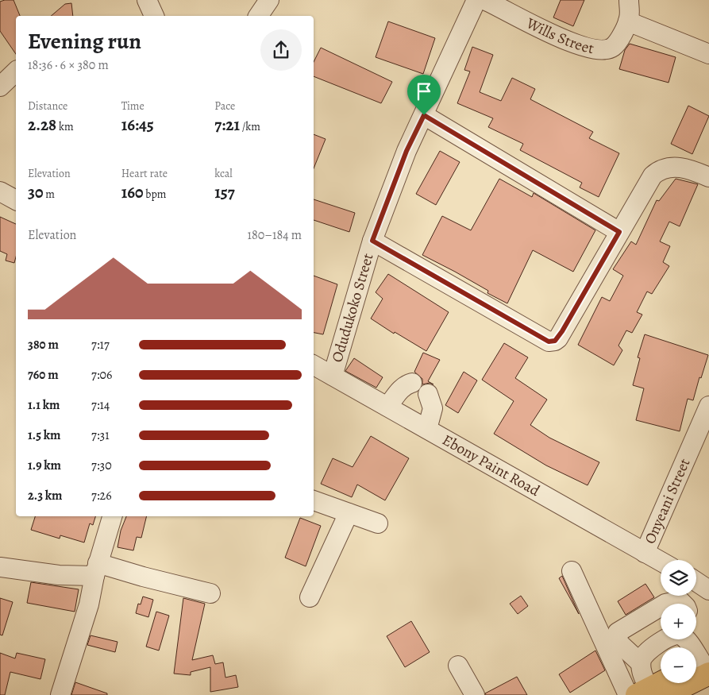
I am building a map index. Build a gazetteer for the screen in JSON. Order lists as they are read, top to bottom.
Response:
{
  "streets": {
    "street": [
      "Wills Street",
      "Odudukoko Street",
      "Ebony Paint Road",
      "Onyeani Street"
    ]
  },
  "crossings": [
    ["Odudukoko Street", "Ebony Paint Road"],
    ["Ebony Paint Road", "Onyeani Street"]
  ],
  "page": {
    "heading": ["Evening run", "18:36 · 6 × 380 m"],
    "stats": [
      ["Distance", "2.28 km"],
      ["Time", "16:45"],
      ["Pace", "7:21 /km"],
      ["Elevation", "30 m"],
      ["Heart rate", "160 bpm"],
      ["kcal", "157"]
    ],
    "chart": ["Elevation", "180–184 m"],
    "list": [
      {
        "name": "380 m",
        "note": "7:17"
      },
      {
        "name": "760 m",
        "note": "7:06"
      },
      {
        "name": "1.1 km",
        "note": "7:14"
      },
      {
        "name": "1.5 km",
        "note": "7:31"
      },
      {
        "name": "1.9 km",
        "note": "7:30"
      },
      {
        "name": "2.3 km",
        "note": "7:26"
      }
    ],
    "map_buttons": ["+", "−"]
  }
}
